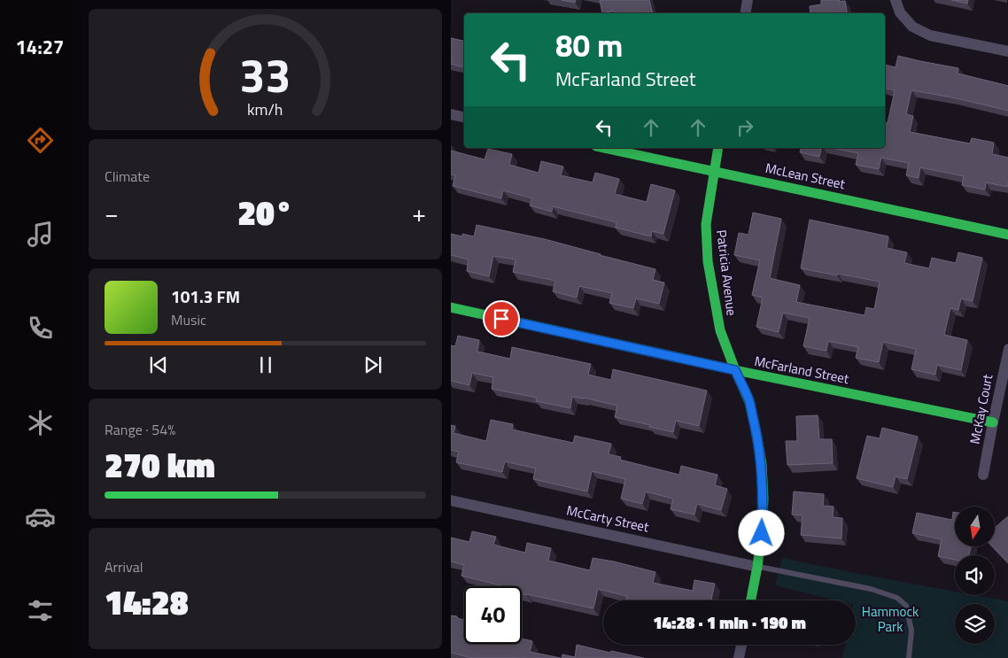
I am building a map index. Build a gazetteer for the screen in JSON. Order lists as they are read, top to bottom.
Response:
{
  "streets": {
    "street": [
      "McLean Street",
      "Patricia Avenue",
      "McFarland Street",
      "McKay Court",
      "McCarty Street"
    ]
  },
  "crossings": [
    ["McLean Street", "Patricia Avenue"],
    ["Patricia Avenue", "McFarland Street"],
    ["Patricia Avenue", "McCarty Street"],
    ["McFarland Street", "McKay Court"]
  ],
  "parks": ["Hammock Park"],
  "north": "bottom",
  "page": {
    "tabs": "14:27",
    "turn": ["80 m", "McFarland Street"],
    "tile": [
      "Climate",
      ["Range · 54%", "270 km"],
      ["Arrival", "14:28"]
    ],
    "heat": ["−", "20°", "+"],
    "song": ["101.3 FM", "Music"],
    "limit": "40",
    "trip": "14:28 · 1 min · 190 m",
    "gauge": ["33", "km/h"]
  }
}
